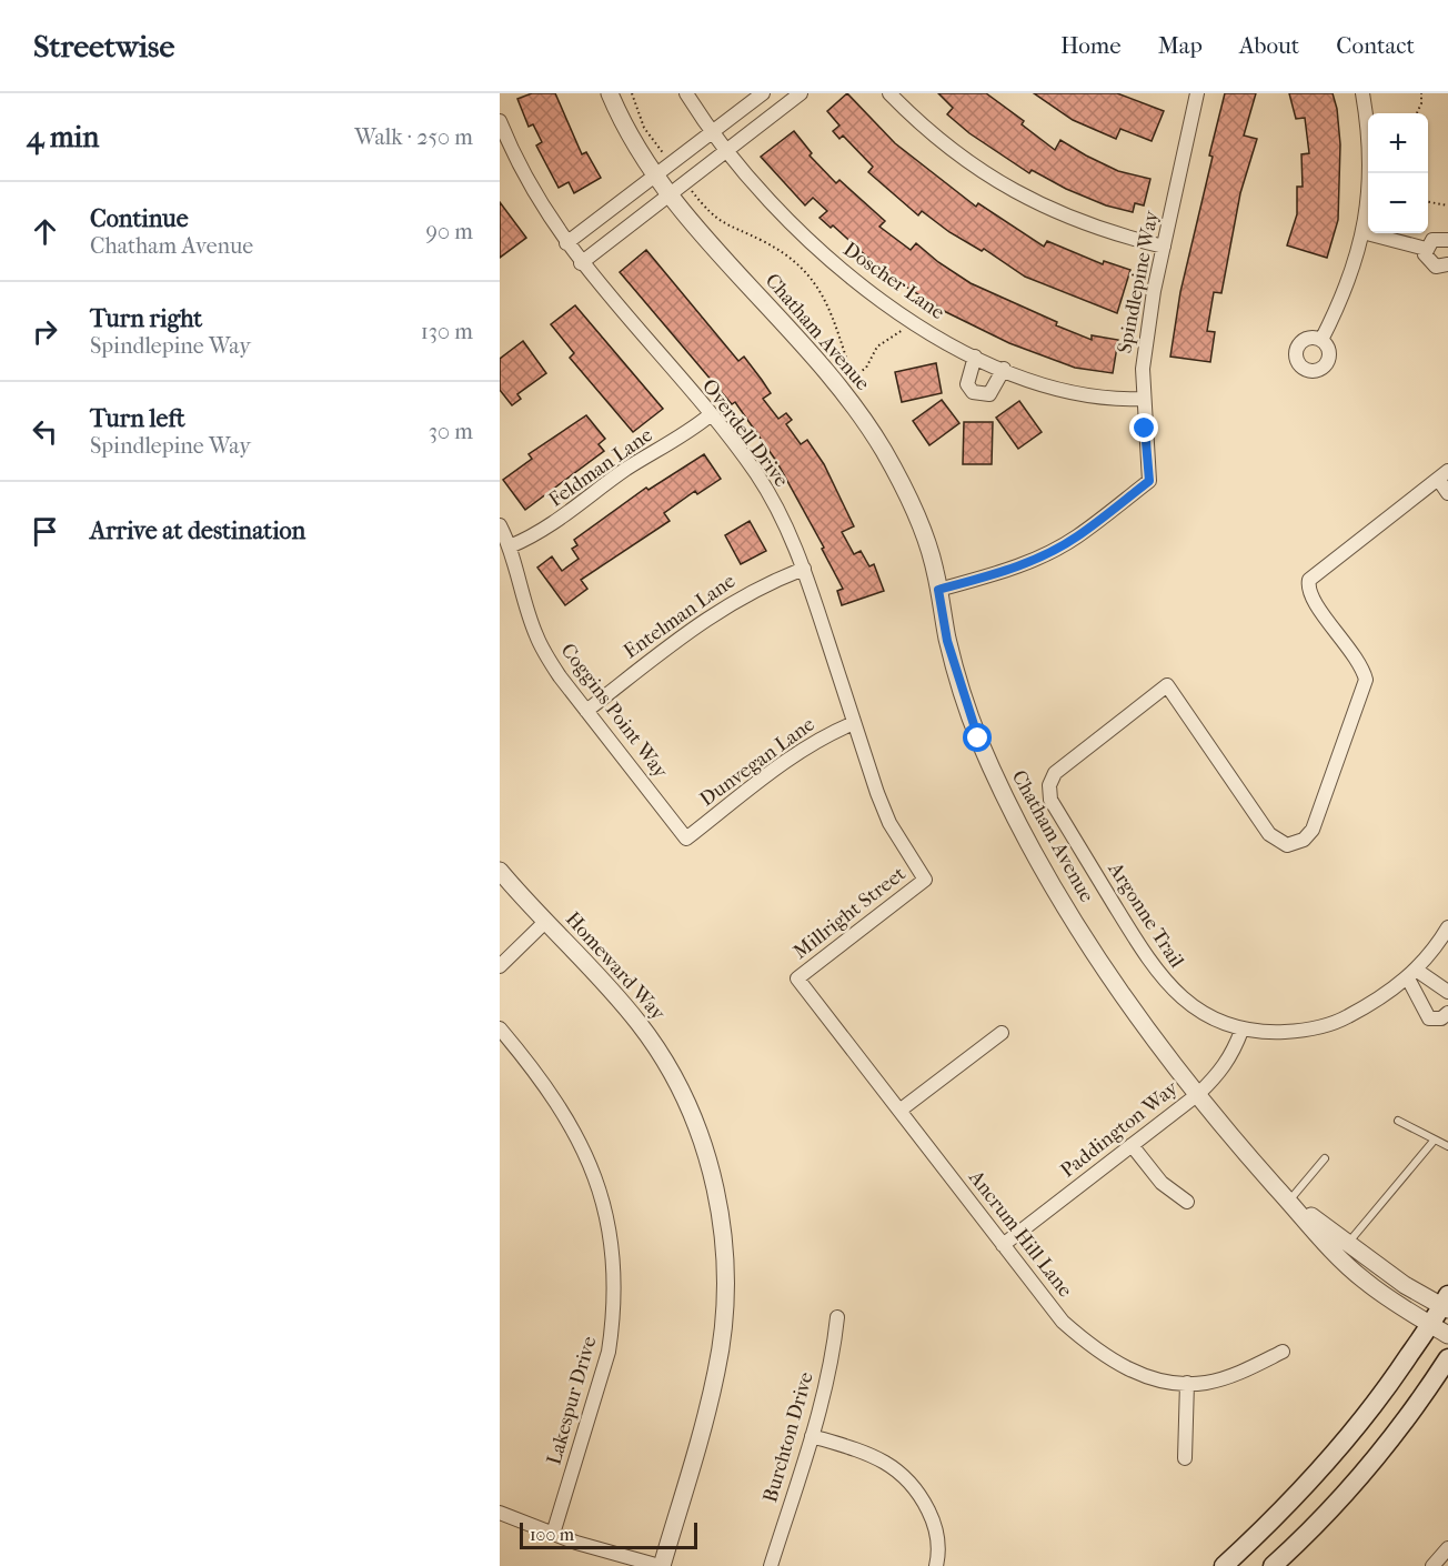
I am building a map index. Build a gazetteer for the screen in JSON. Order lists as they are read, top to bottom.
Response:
{
  "streets": {
    "street": [
      "Doscher Lane",
      "Spindlepine Way",
      "Chatham Avenue",
      "Overdell Drive",
      "Feldman Lane",
      "Entelman Lane",
      "Coggins Point Way",
      "Dunvegan Lane",
      "Millright Street",
      "Argonne Trail",
      "Homeward Way",
      "Paddington Way",
      "Ancrum Hill Lane",
      "Lakespur Drive",
      "Burchton Drive"
    ]
  },
  "crossings": [
    ["Doscher Lane", "Spindlepine Way"],
    ["Spindlepine Way", "Chatham Avenue"],
    ["Chatham Avenue", "Paddington Way"],
    ["Overdell Drive", "Feldman Lane"],
    ["Overdell Drive", "Entelman Lane"],
    ["Overdell Drive", "Dunvegan Lane"],
    ["Overdell Drive", "Millright Street"],
    ["Feldman Lane", "Coggins Point Way"],
    ["Entelman Lane", "Coggins Point Way"],
    ["Coggins Point Way", "Dunvegan Lane"],
    ["Millright Street", "Ancrum Hill Lane"],
    ["Argonne Trail", "Paddington Way"],
    ["Paddington Way", "Ancrum Hill Lane"]
  ],
  "scale_bar": "100 m",
  "page": {
    "header": "Streetwise",
    "nav": [
      "Home",
      "Map",
      "About",
      "Contact"
    ],
    "heading": ["4 min", "Walk · 250 m"],
    "map_buttons": ["+", "−"],
    "list": [
      ["Continue", "Chatham Avenue", "90 m"],
      ["Turn right", "Spindlepine Way", "130 m"],
      ["Turn left", "Spindlepine Way", "30 m"],
      "Arrive at destination"
    ],
    "scale": "100 m"
  }
}
